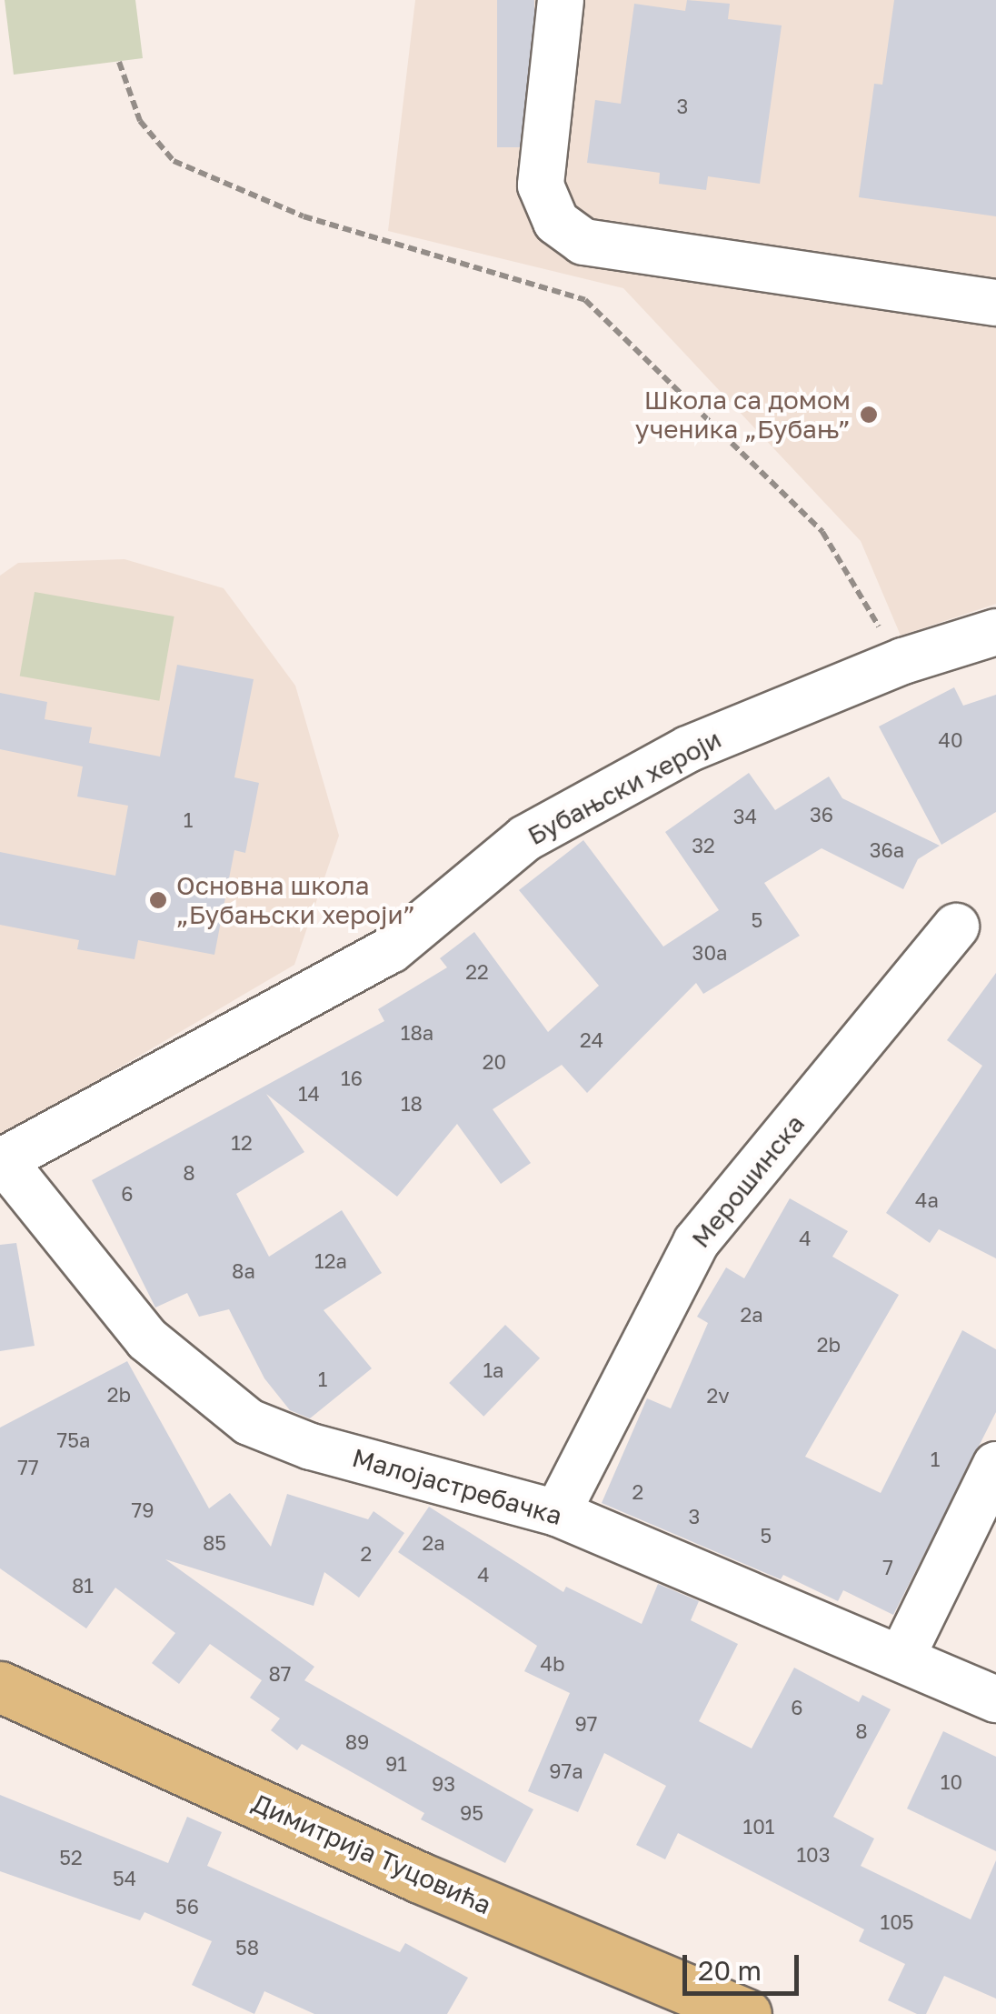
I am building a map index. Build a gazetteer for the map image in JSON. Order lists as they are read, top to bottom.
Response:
{
  "streets": {
    "main road": ["Димитрија Туцовића"],
    "street": ["Бубањски хероји", "Мерошинска", "Малојастребачка"]
  },
  "crossings": [
    ["Бубањски хероји", "Малојастребачка"],
    ["Мерошинска", "Малојастребачка"]
  ],
  "places": ["Школа са домом ученика „Бубањ”", "Основна школа „Бубањски хероји”"],
  "house_numbers": [
    "3",
    "40",
    "36",
    "34",
    "1",
    "32",
    "36a",
    "5",
    "30a",
    "22",
    "18a",
    "24",
    "20",
    "16",
    "14",
    "18",
    "12",
    "8",
    "6",
    "4a",
    "4",
    "12a",
    "8a",
    "2a",
    "2b",
    "1a",
    "1",
    "2b",
    "2v",
    "75a",
    "1",
    "77",
    "2",
    "79",
    "3",
    "5",
    "85",
    "2a",
    "2",
    "7",
    "4",
    "81",
    "4b",
    "87",
    "6",
    "97",
    "8",
    "89",
    "91",
    "97a",
    "10",
    "93",
    "95",
    "101",
    "103",
    "52",
    "54",
    "56",
    "105",
    "58"
  ],
  "scale_bar": "20 m"
}
